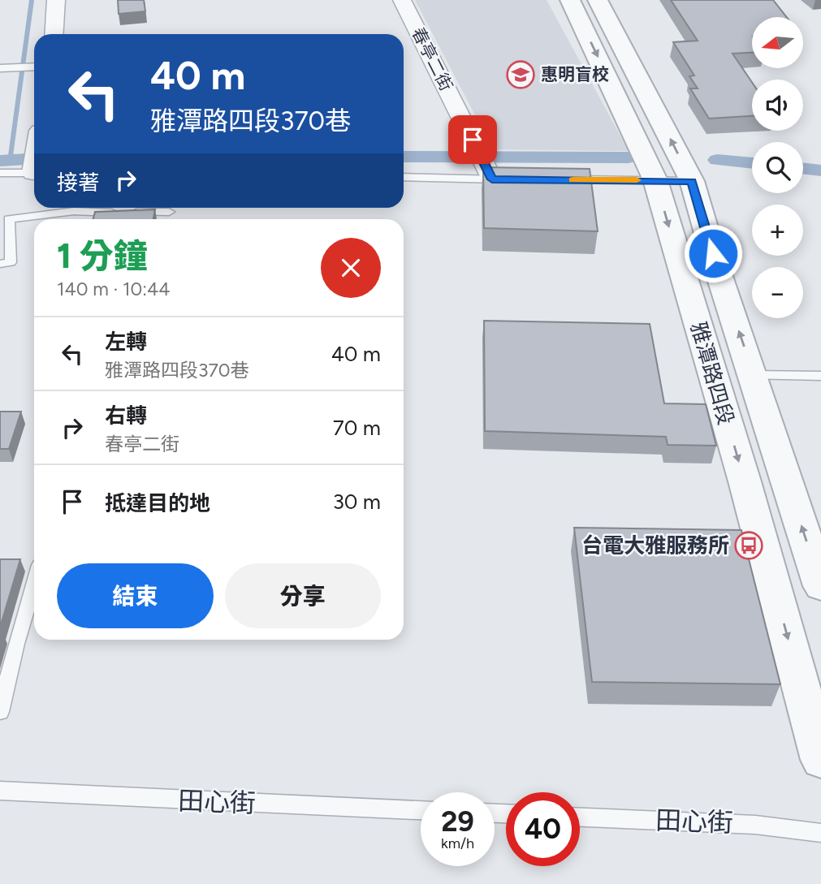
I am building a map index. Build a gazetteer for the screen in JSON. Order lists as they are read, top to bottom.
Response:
{
  "streets": {
    "street": ["春亭二街", "雅潭路四段"],
    "lane": ["田心街"]
  },
  "places": {
    "school or university": ["惠明盲校"],
    "bus stop": ["台電大雅服務所"]
  },
  "north": "left",
  "page": {
    "map_buttons": ["+", "−"],
    "turn": ["40 m", "雅潭路四段370巷"],
    "then": "接著",
    "heading": ["1 分鐘", "140 m · 10:44"],
    "list": [
      {
        "name": "左轉",
        "note": "雅潭路四段370巷",
        "value": "40 m"
      },
      {
        "name": "右轉",
        "note": "春亭二街",
        "value": "70 m"
      },
      {
        "name": "抵達目的地",
        "value": "30 m"
      }
    ],
    "buttons": ["結束", "分享"],
    "speed": "29 km/h",
    "limit": "40"
  }
}
